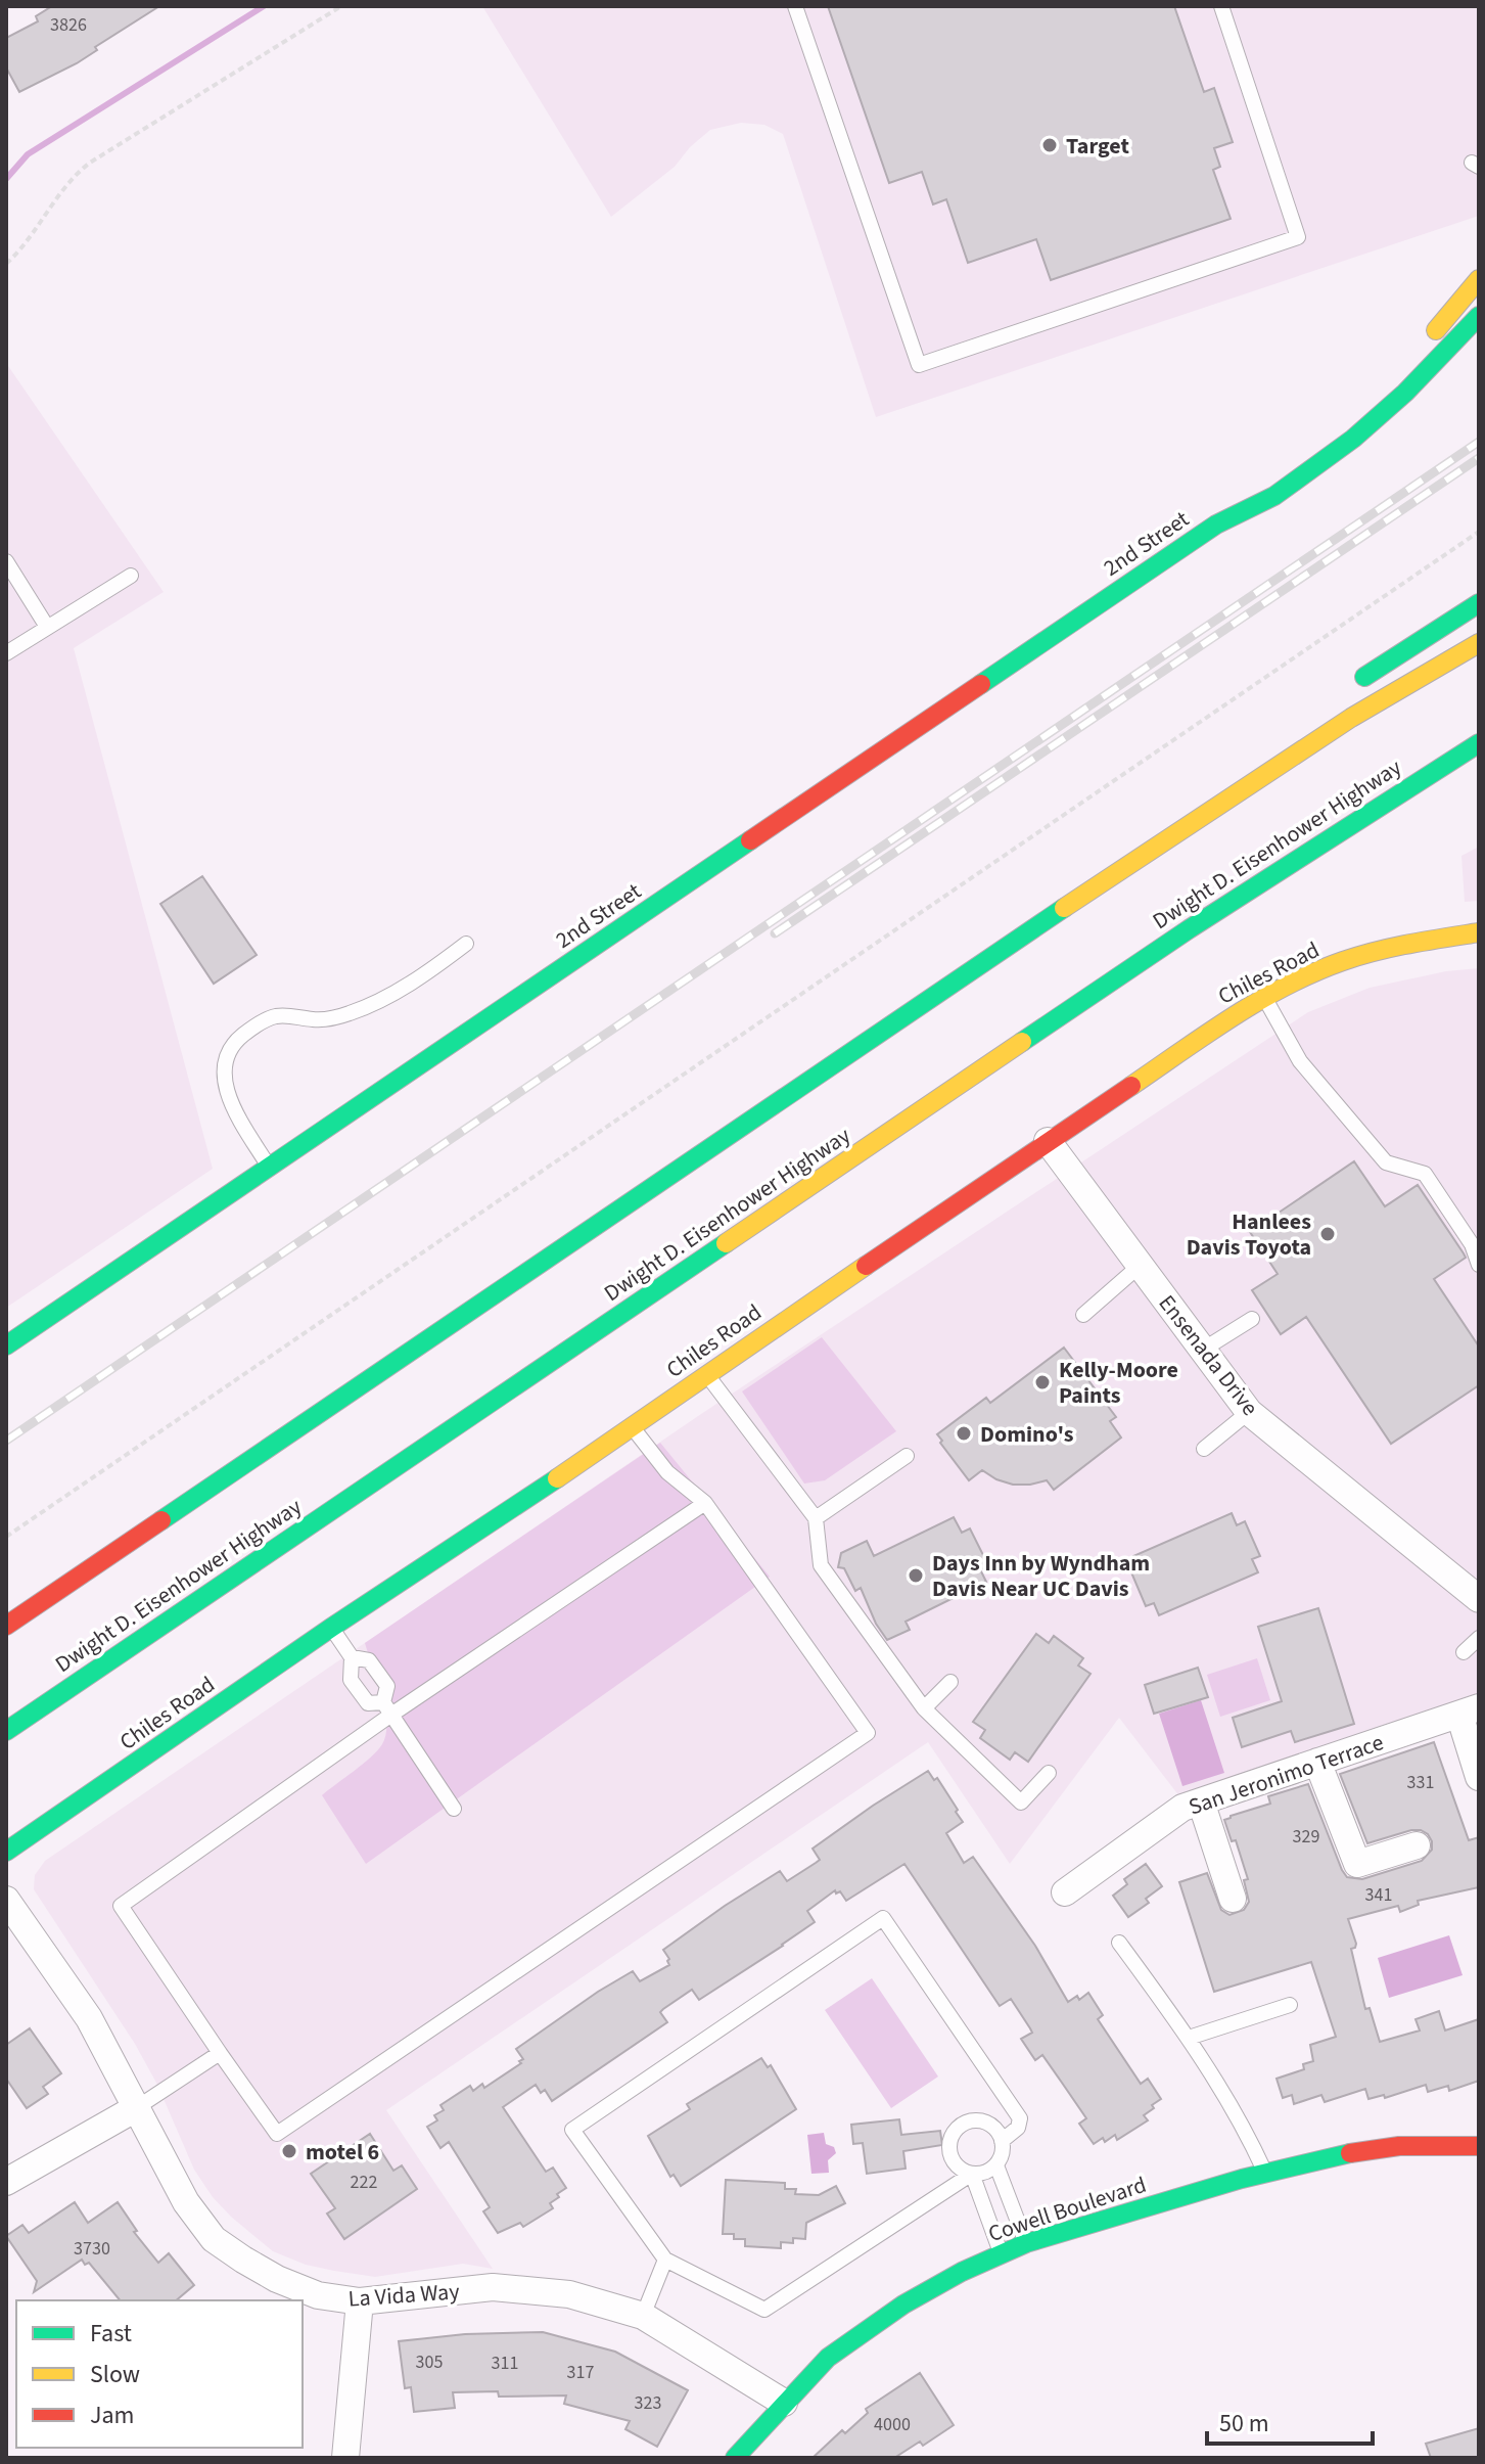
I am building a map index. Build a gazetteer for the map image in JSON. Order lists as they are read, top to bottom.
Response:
{
  "streets": {
    "main road": [
      "2nd Street",
      "Dwight D. Eisenhower Highway",
      "Chiles Road",
      "Cowell Boulevard"
    ],
    "street": ["Ensenada Drive", "San Jeronimo Terrace", "La Vida Way"]
  },
  "crossings": [
    ["Chiles Road", "Ensenada Drive"],
    ["Cowell Boulevard", "La Vida Way"]
  ],
  "places": [
    "Target",
    "Hanlees Davis Toyota",
    "Kelly-Moore Paints",
    "Domino's",
    "Days Inn by Wyndham Davis Near UC Davis",
    "motel 6"
  ],
  "house_numbers": [
    "3826",
    "331",
    "329",
    "341",
    "222",
    "3730",
    "305",
    "311",
    "317",
    "323",
    "4000"
  ],
  "legend": ["Fast", "Slow", "Jam"],
  "scale_bar": "50 m"
}
